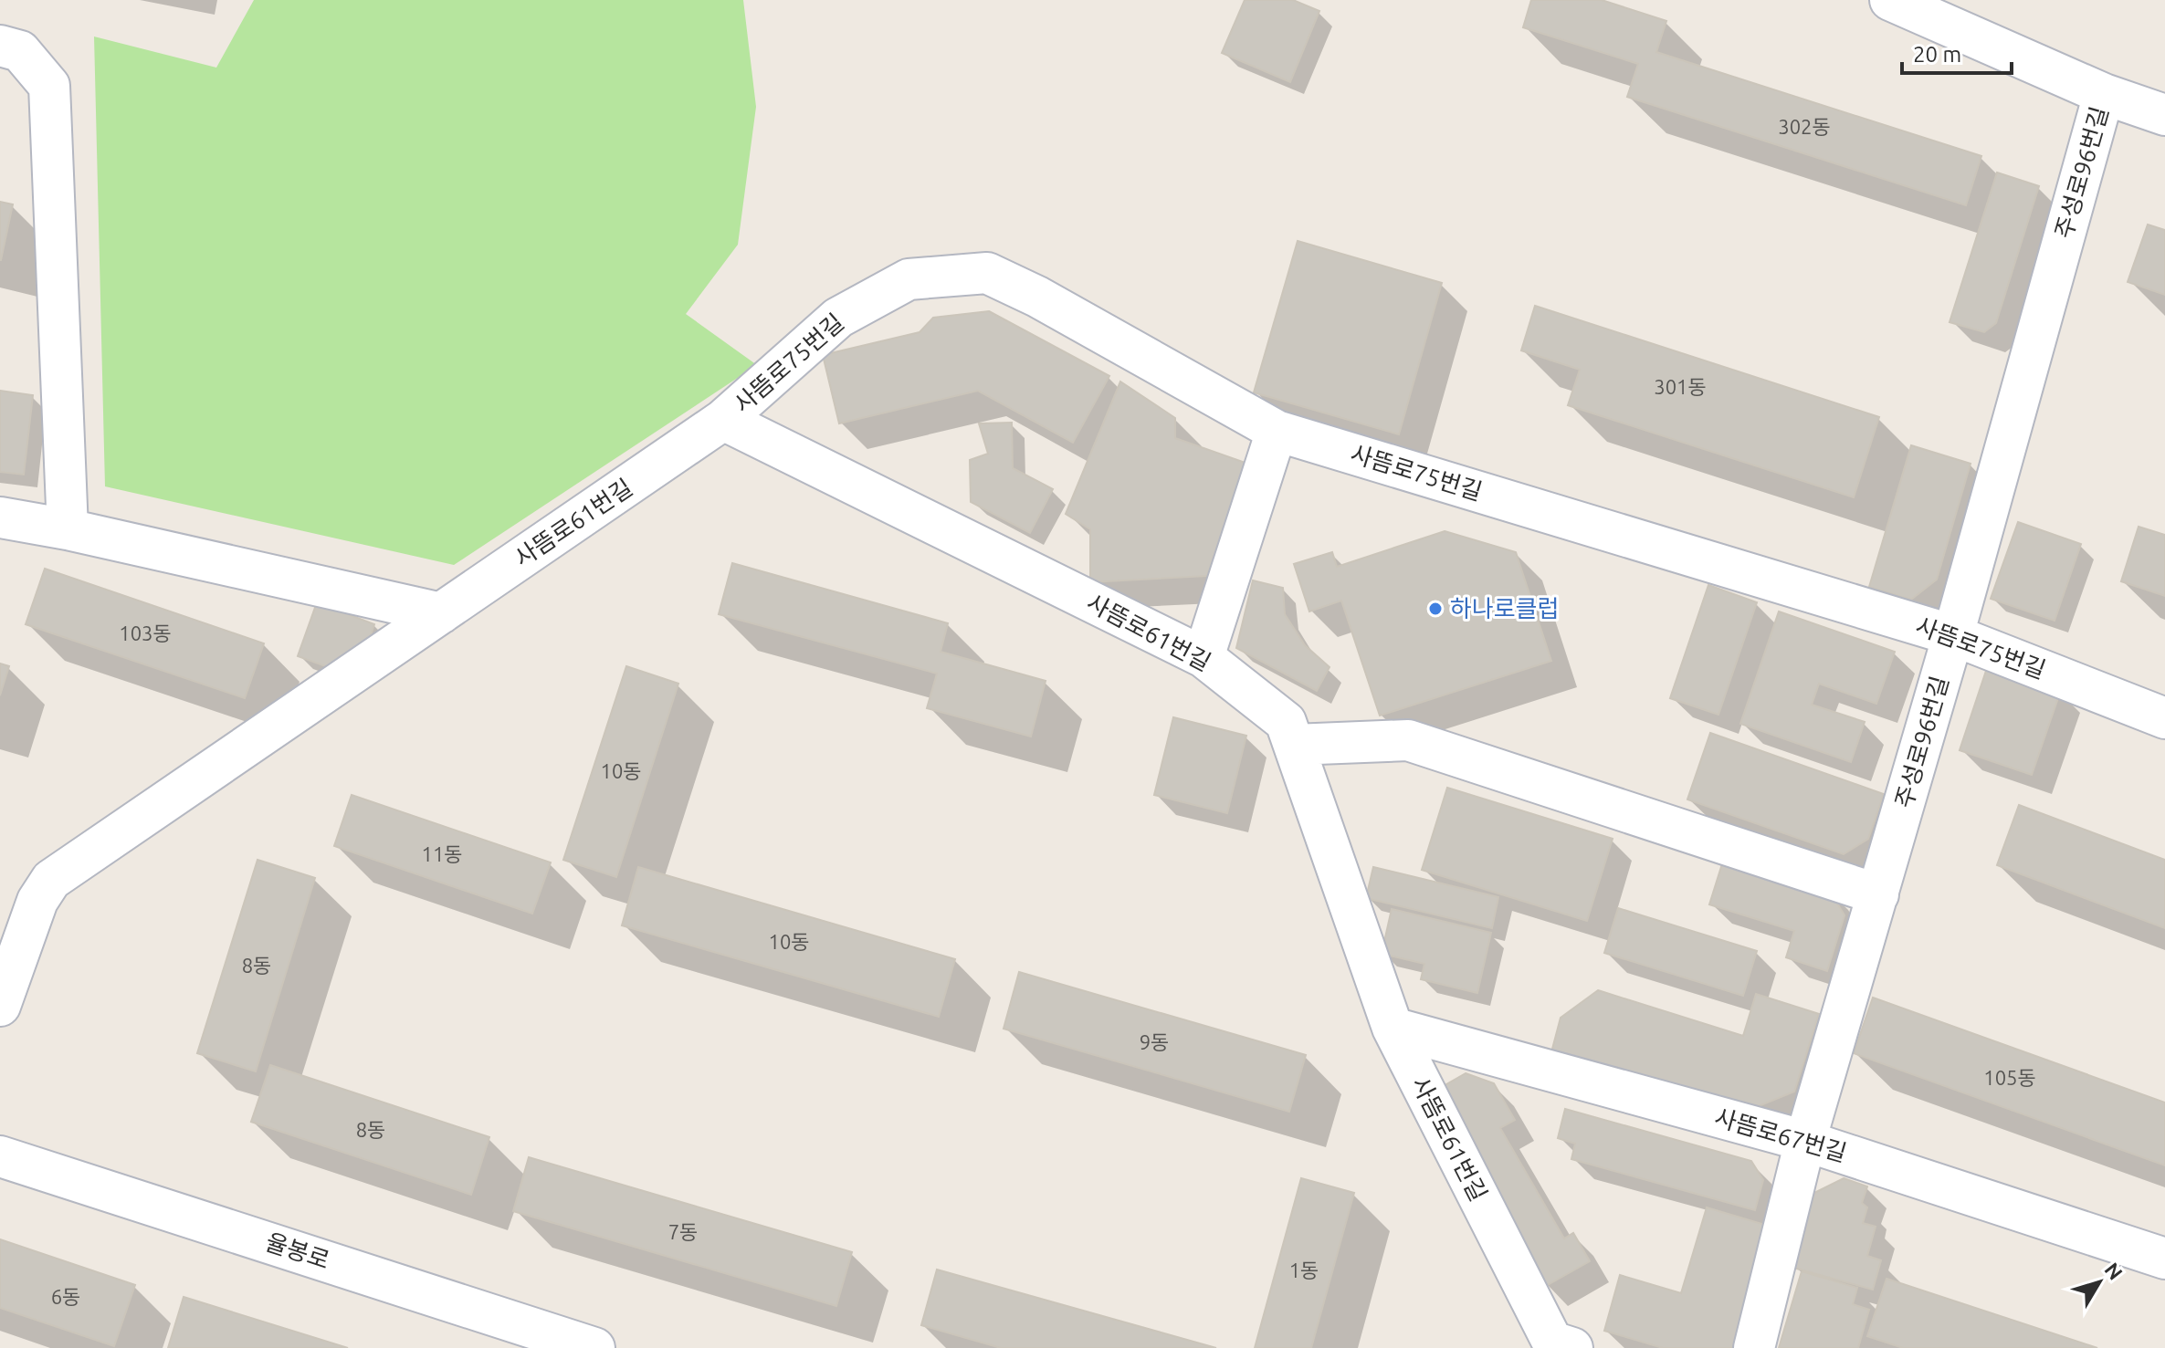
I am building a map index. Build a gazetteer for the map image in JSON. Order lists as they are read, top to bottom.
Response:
{
  "streets": {
    "street": [
      "주성로96번길",
      "사뜸로75번길",
      "사뜸로61번길",
      "사뜸로67번길",
      "율봉로"
    ]
  },
  "crossings": [
    ["주성로96번길", "사뜸로75번길"],
    ["주성로96번길", "사뜸로67번길"],
    ["사뜸로75번길", "사뜸로61번길"],
    ["사뜸로61번길", "사뜸로67번길"]
  ],
  "places": ["하나로클럽"],
  "house_numbers": [
    "302동",
    "301동",
    "103동",
    "10동",
    "11동",
    "10동",
    "8동",
    "9동",
    "105동",
    "8동",
    "7동",
    "1동",
    "6동"
  ],
  "scale_bar": "20 m",
  "north": "top right"
}
